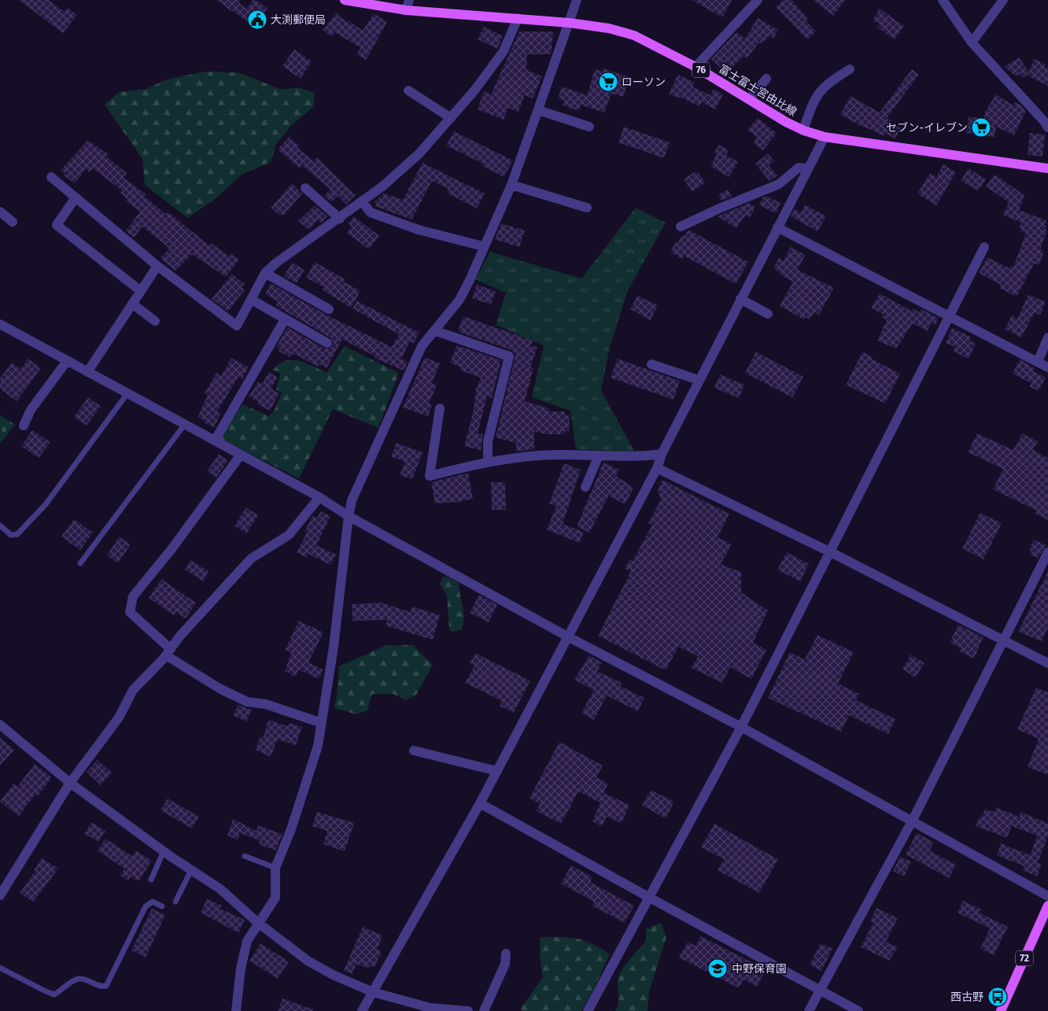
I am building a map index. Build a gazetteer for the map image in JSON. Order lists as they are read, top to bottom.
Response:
{
  "streets": {
    "main road": ["76", "富士富士宮由比線", "72"]
  },
  "places": {
    "public building": ["大渕郵便局"],
    "supermarket": ["ローソン", "セブン-イレブン"],
    "school or university": ["中野保育園"],
    "bus stop": ["西古野"]
  }
}
